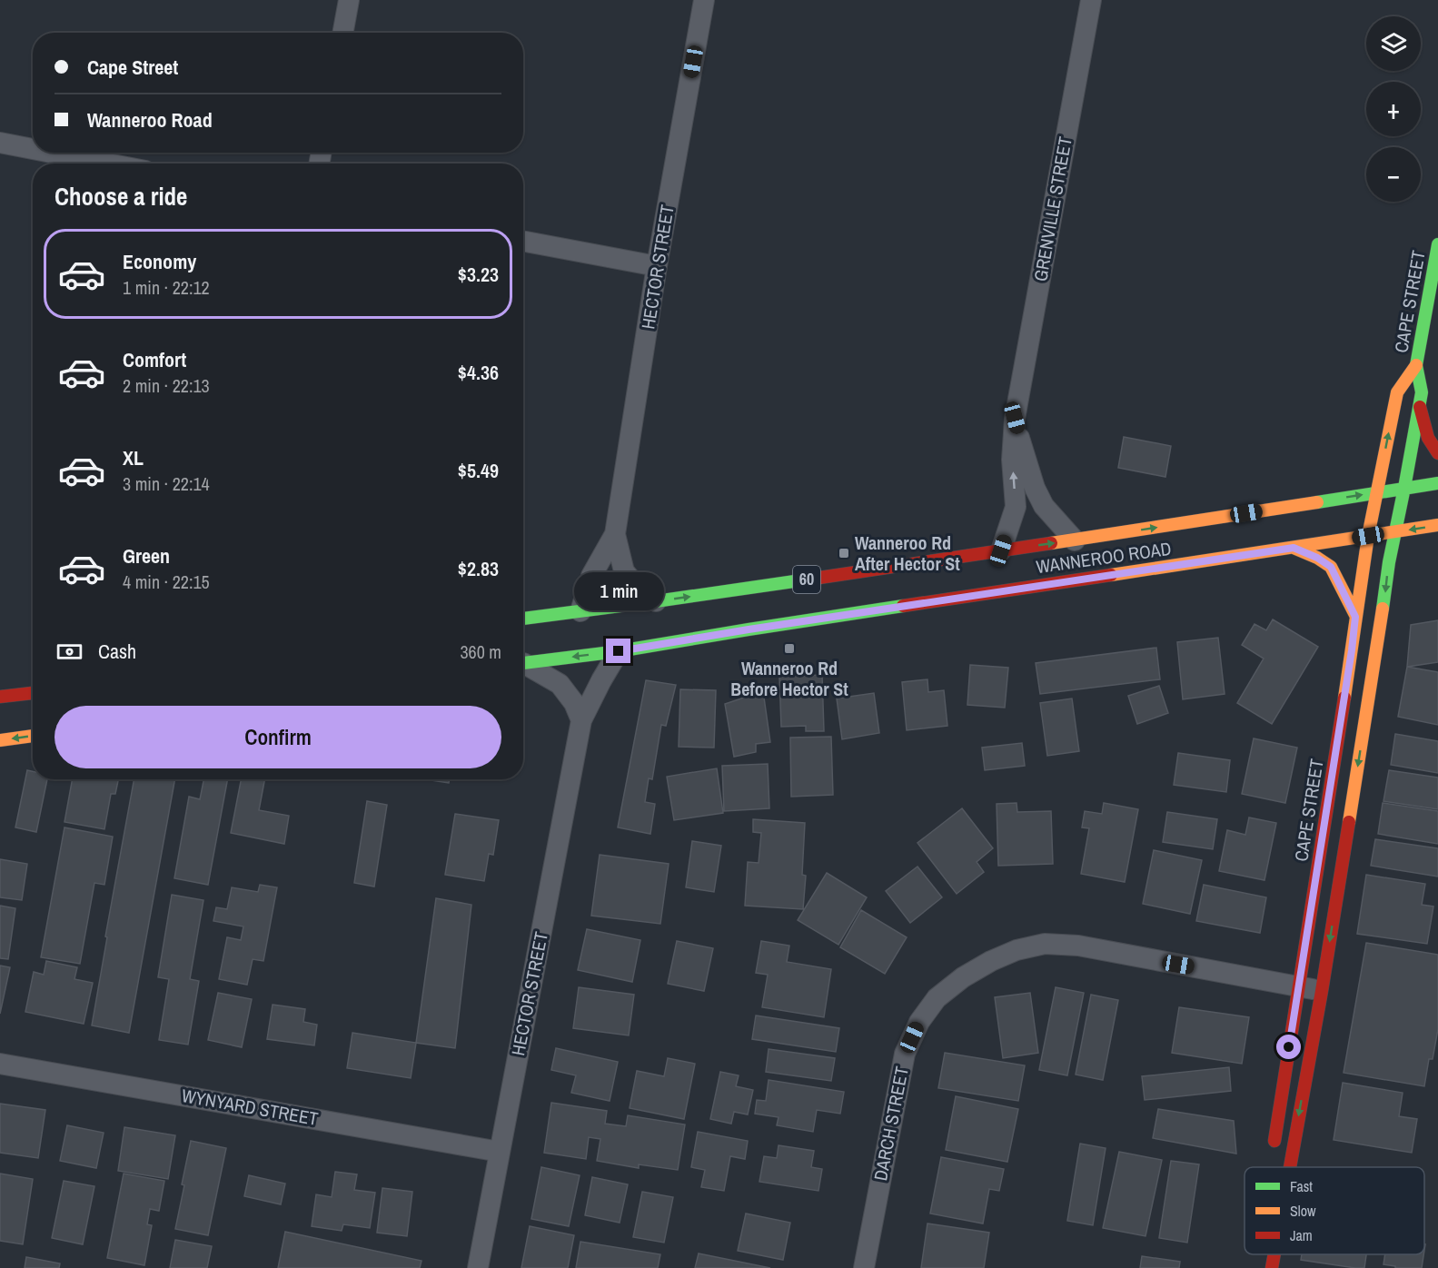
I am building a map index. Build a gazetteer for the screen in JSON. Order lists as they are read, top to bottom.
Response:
{
  "streets": {
    "main road": ["CAPE STREET", "WANNEROO ROAD", "60"],
    "street": [
      "GRENVILLE STREET",
      "HECTOR STREET",
      "WYNYARD STREET",
      "DARCH STREET"
    ]
  },
  "crossings": [
    ["GRENVILLE STREET", "WANNEROO ROAD"],
    ["HECTOR STREET", "WANNEROO ROAD"],
    ["HECTOR STREET", "WYNYARD STREET"],
    ["CAPE STREET", "WANNEROO ROAD"],
    ["CAPE STREET", "DARCH STREET"]
  ],
  "places": {
    "transit": ["Wanneroo Rd After Hector St", "Wanneroo Rd Before Hector St"]
  },
  "legend": ["Fast", "Slow", "Jam"],
  "page": {
    "map_buttons": ["+", "−"],
    "banner": ["Cape Street", "Wanneroo Road"],
    "heading": "Choose a ride",
    "list": [
      {
        "name": "Economy",
        "note": "1 min · 22:12",
        "value": "$3.23"
      },
      {
        "name": "Comfort",
        "note": "2 min · 22:13",
        "value": "$4.36"
      },
      {
        "name": "XL",
        "note": "3 min · 22:14",
        "value": "$5.49"
      },
      {
        "name": "Green",
        "note": "4 min · 22:15",
        "value": "$2.83"
      }
    ],
    "bubble": "1 min",
    "pay": ["Cash", "360 m"],
    "buttons": "Confirm"
  }
}
